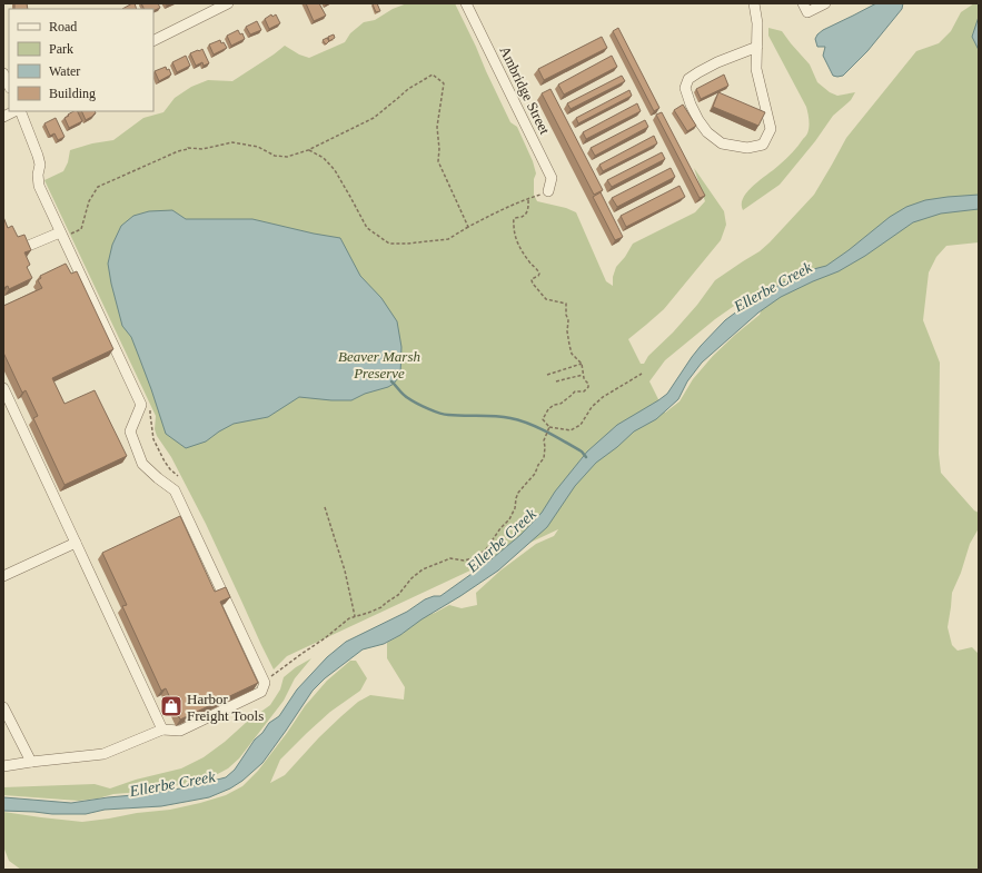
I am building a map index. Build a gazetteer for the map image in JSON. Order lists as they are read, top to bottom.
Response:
{
  "streets": {
    "street": ["Ambridge Street"]
  },
  "water": ["Ellerbe Creek"],
  "parks": ["Beaver Marsh Preserve"],
  "places": {
    "shop": ["Harbor Freight Tools"]
  },
  "legend": [
    "Road",
    "Park",
    "Water",
    "Building"
  ]
}
